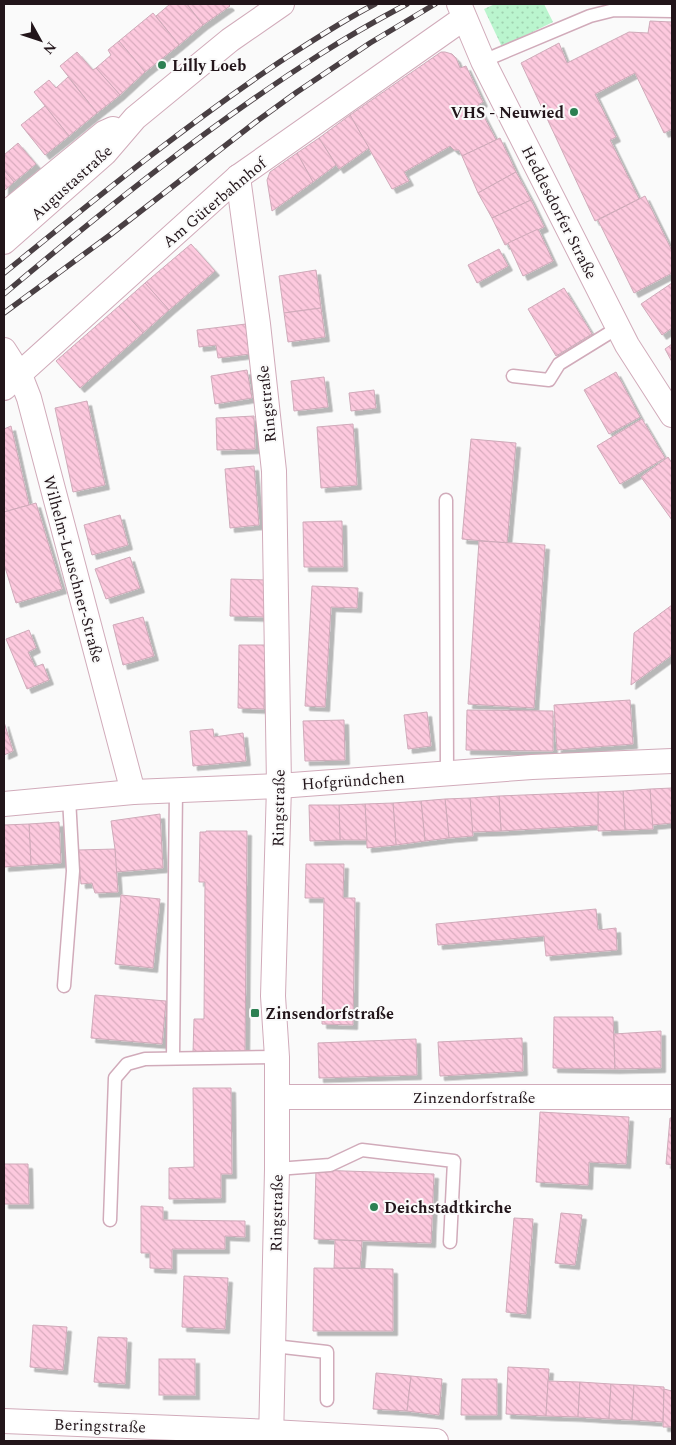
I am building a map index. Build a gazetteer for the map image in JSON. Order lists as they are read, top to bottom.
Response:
{
  "streets": {
    "street": [
      "Augustastraße",
      "Am Güterbahnhof",
      "Heddesdorfer Straße",
      "Ringstraße",
      "Wilhelm-Leuschner-Straße",
      "Hofgründchen",
      "Zinzendorfstraße",
      "Beringstraße"
    ]
  },
  "crossings": [
    ["Am Güterbahnhof", "Heddesdorfer Straße"],
    ["Am Güterbahnhof", "Ringstraße"],
    ["Am Güterbahnhof", "Wilhelm-Leuschner-Straße"],
    ["Ringstraße", "Hofgründchen"],
    ["Ringstraße", "Zinzendorfstraße"],
    ["Ringstraße", "Beringstraße"],
    ["Wilhelm-Leuschner-Straße", "Hofgründchen"]
  ],
  "places": {
    "other": ["Lilly Loeb", "VHS - Neuwied", "Deichstadtkirche"],
    "transit": ["Zinsendorfstraße"]
  },
  "north": "bottom right"
}
